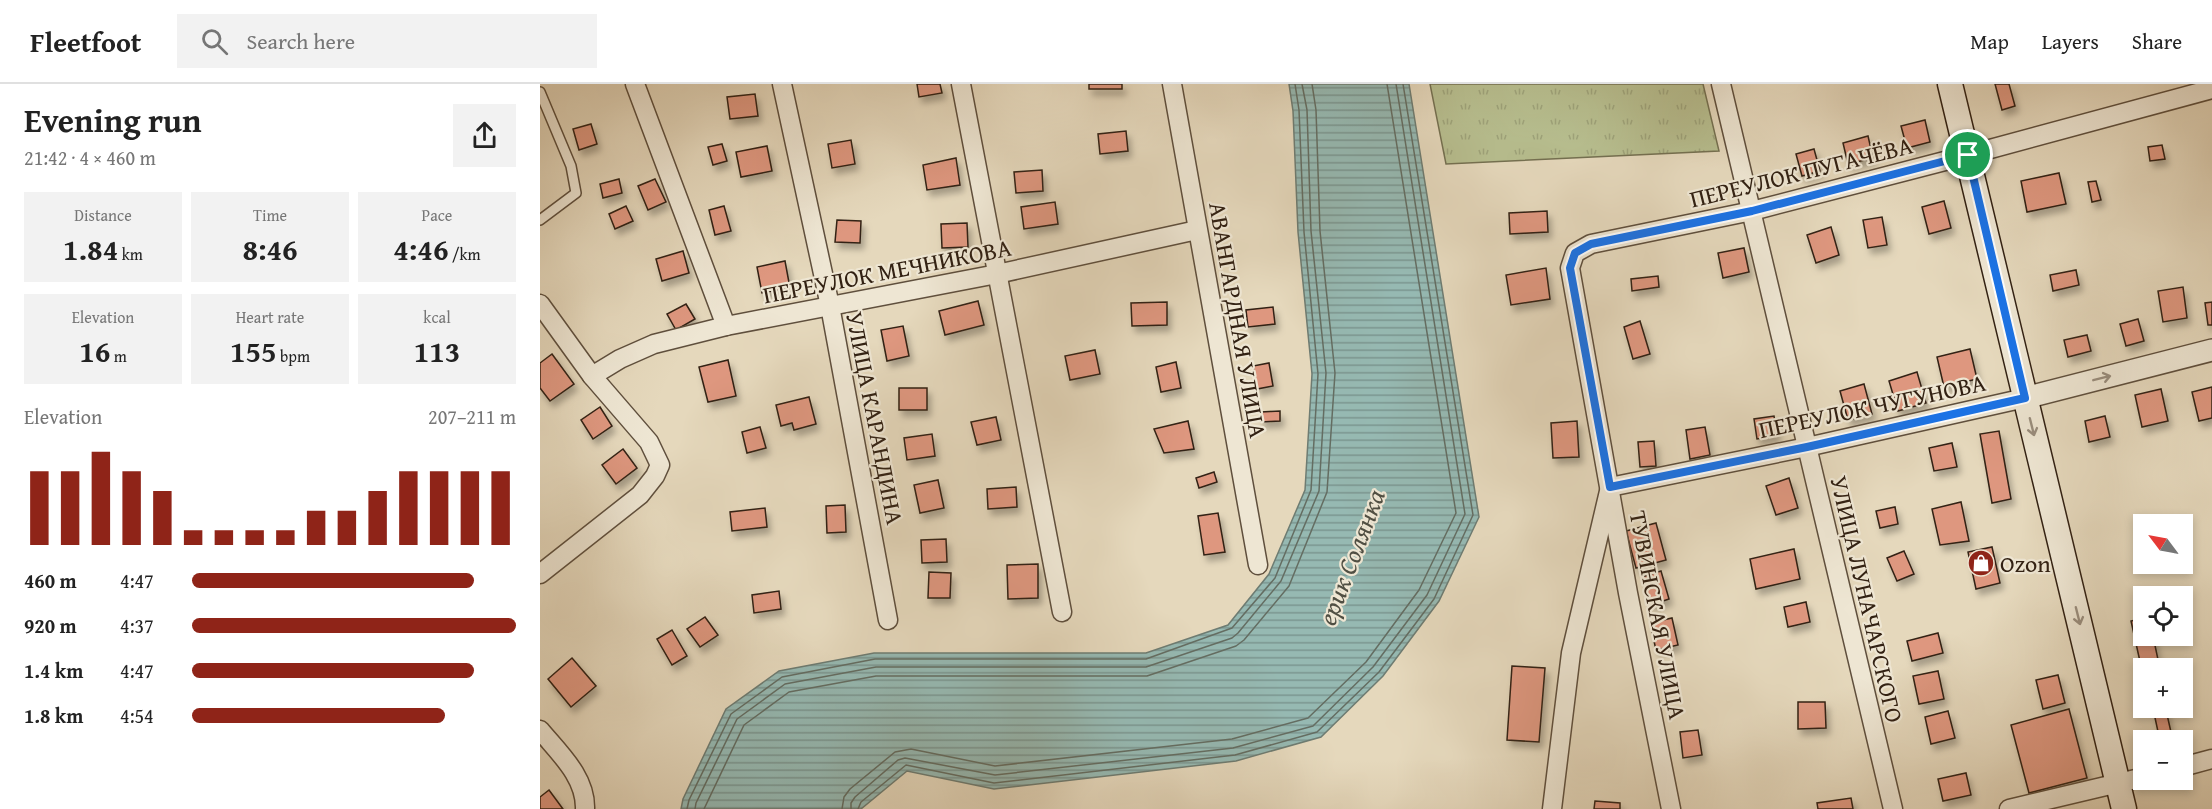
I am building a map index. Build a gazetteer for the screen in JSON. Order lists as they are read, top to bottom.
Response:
{
  "streets": {
    "street": [
      "ПЕРЕУЛОК ПУГАЧЁВА",
      "ПЕРЕУЛОК МЕЧНИКОВА",
      "АВАНГАРДНАЯ УЛИЦА",
      "ПЕРЕУЛОК ЧУГУНОВА",
      "УЛИЦА КАРАНДИНА",
      "УЛИЦА ЛУНАЧАРСКОГО",
      "ТУВИНСКАЯ УЛИЦА"
    ]
  },
  "crossings": [
    ["ПЕРЕУЛОК ПУГАЧЁВА", "УЛИЦА ЛУНАЧАРСКОГО"],
    ["ПЕРЕУЛОК ПУГАЧЁВА", "ТУВИНСКАЯ УЛИЦА"],
    ["ПЕРЕУЛОК МЕЧНИКОВА", "АВАНГАРДНАЯ УЛИЦА"],
    ["ПЕРЕУЛОК МЕЧНИКОВА", "УЛИЦА КАРАНДИНА"],
    ["ПЕРЕУЛОК ЧУГУНОВА", "УЛИЦА ЛУНАЧАРСКОГО"],
    ["ПЕРЕУЛОК ЧУГУНОВА", "ТУВИНСКАЯ УЛИЦА"]
  ],
  "water": ["ерик Солянка"],
  "places": {
    "shop": ["Ozon"]
  },
  "north": "top left",
  "page": {
    "header": "Fleetfoot",
    "search": "Search here",
    "nav": ["Map", "Layers", "Share"],
    "heading": ["Evening run", "21:42 · 4 × 460 m"],
    "stats": [
      ["Distance", "1.84 km"],
      ["Time", "8:46"],
      ["Pace", "4:46 /km"],
      ["Elevation", "16 m"],
      ["Heart rate", "155 bpm"],
      ["kcal", "113"]
    ],
    "chart": ["Elevation", "207–211 m"],
    "map_buttons": ["+", "−"],
    "list": [
      {
        "name": "460 m",
        "note": "4:47"
      },
      {
        "name": "920 m",
        "note": "4:37"
      },
      {
        "name": "1.4 km",
        "note": "4:47"
      },
      {
        "name": "1.8 km",
        "note": "4:54"
      }
    ]
  }
}
